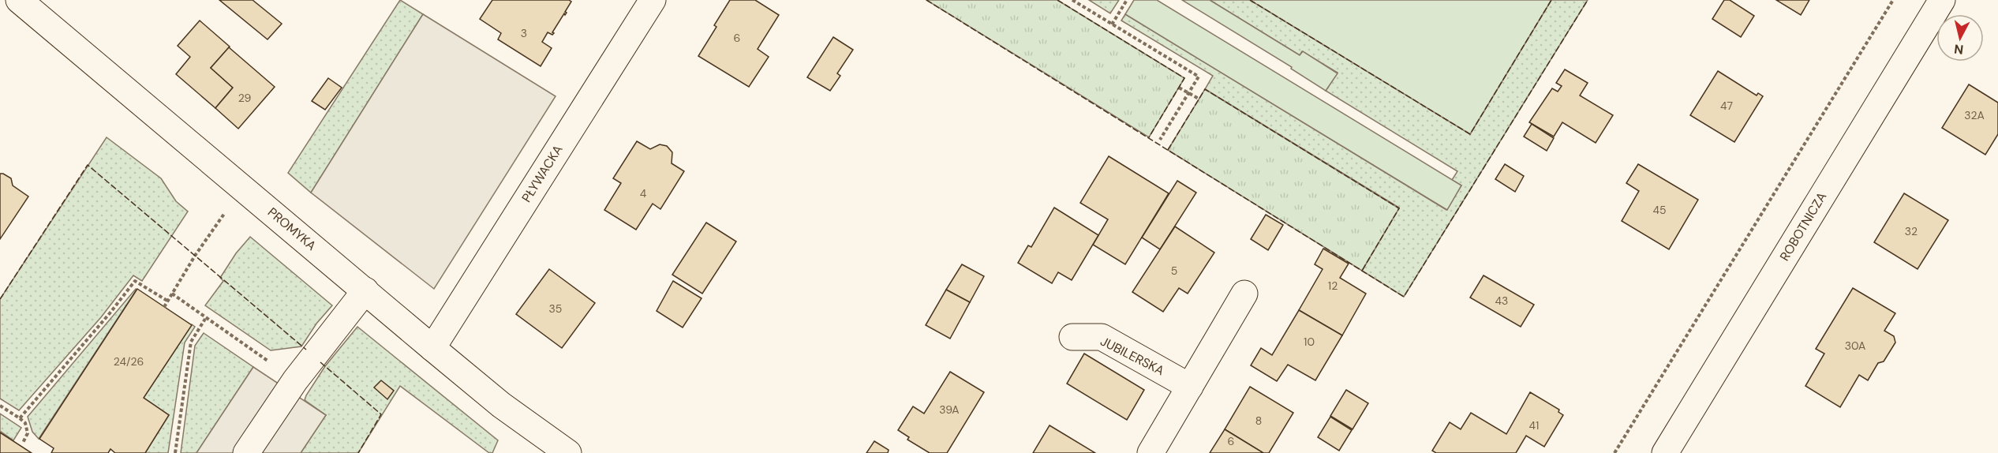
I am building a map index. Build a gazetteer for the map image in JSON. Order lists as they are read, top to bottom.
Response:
{
  "streets": {
    "street": [
      "PŁYWACKA",
      "ROBOTNICZA",
      "PROMYKA",
      "JUBILERSKA"
    ]
  },
  "crossings": [
    ["PŁYWACKA", "PROMYKA"]
  ],
  "house_numbers": [
    "3",
    "6",
    "29",
    "47",
    "32A",
    "4",
    "45",
    "32",
    "5",
    "12",
    "43",
    "35",
    "10",
    "30A",
    "24/26",
    "39A",
    "8",
    "41",
    "6"
  ],
  "north": "bottom"
}
